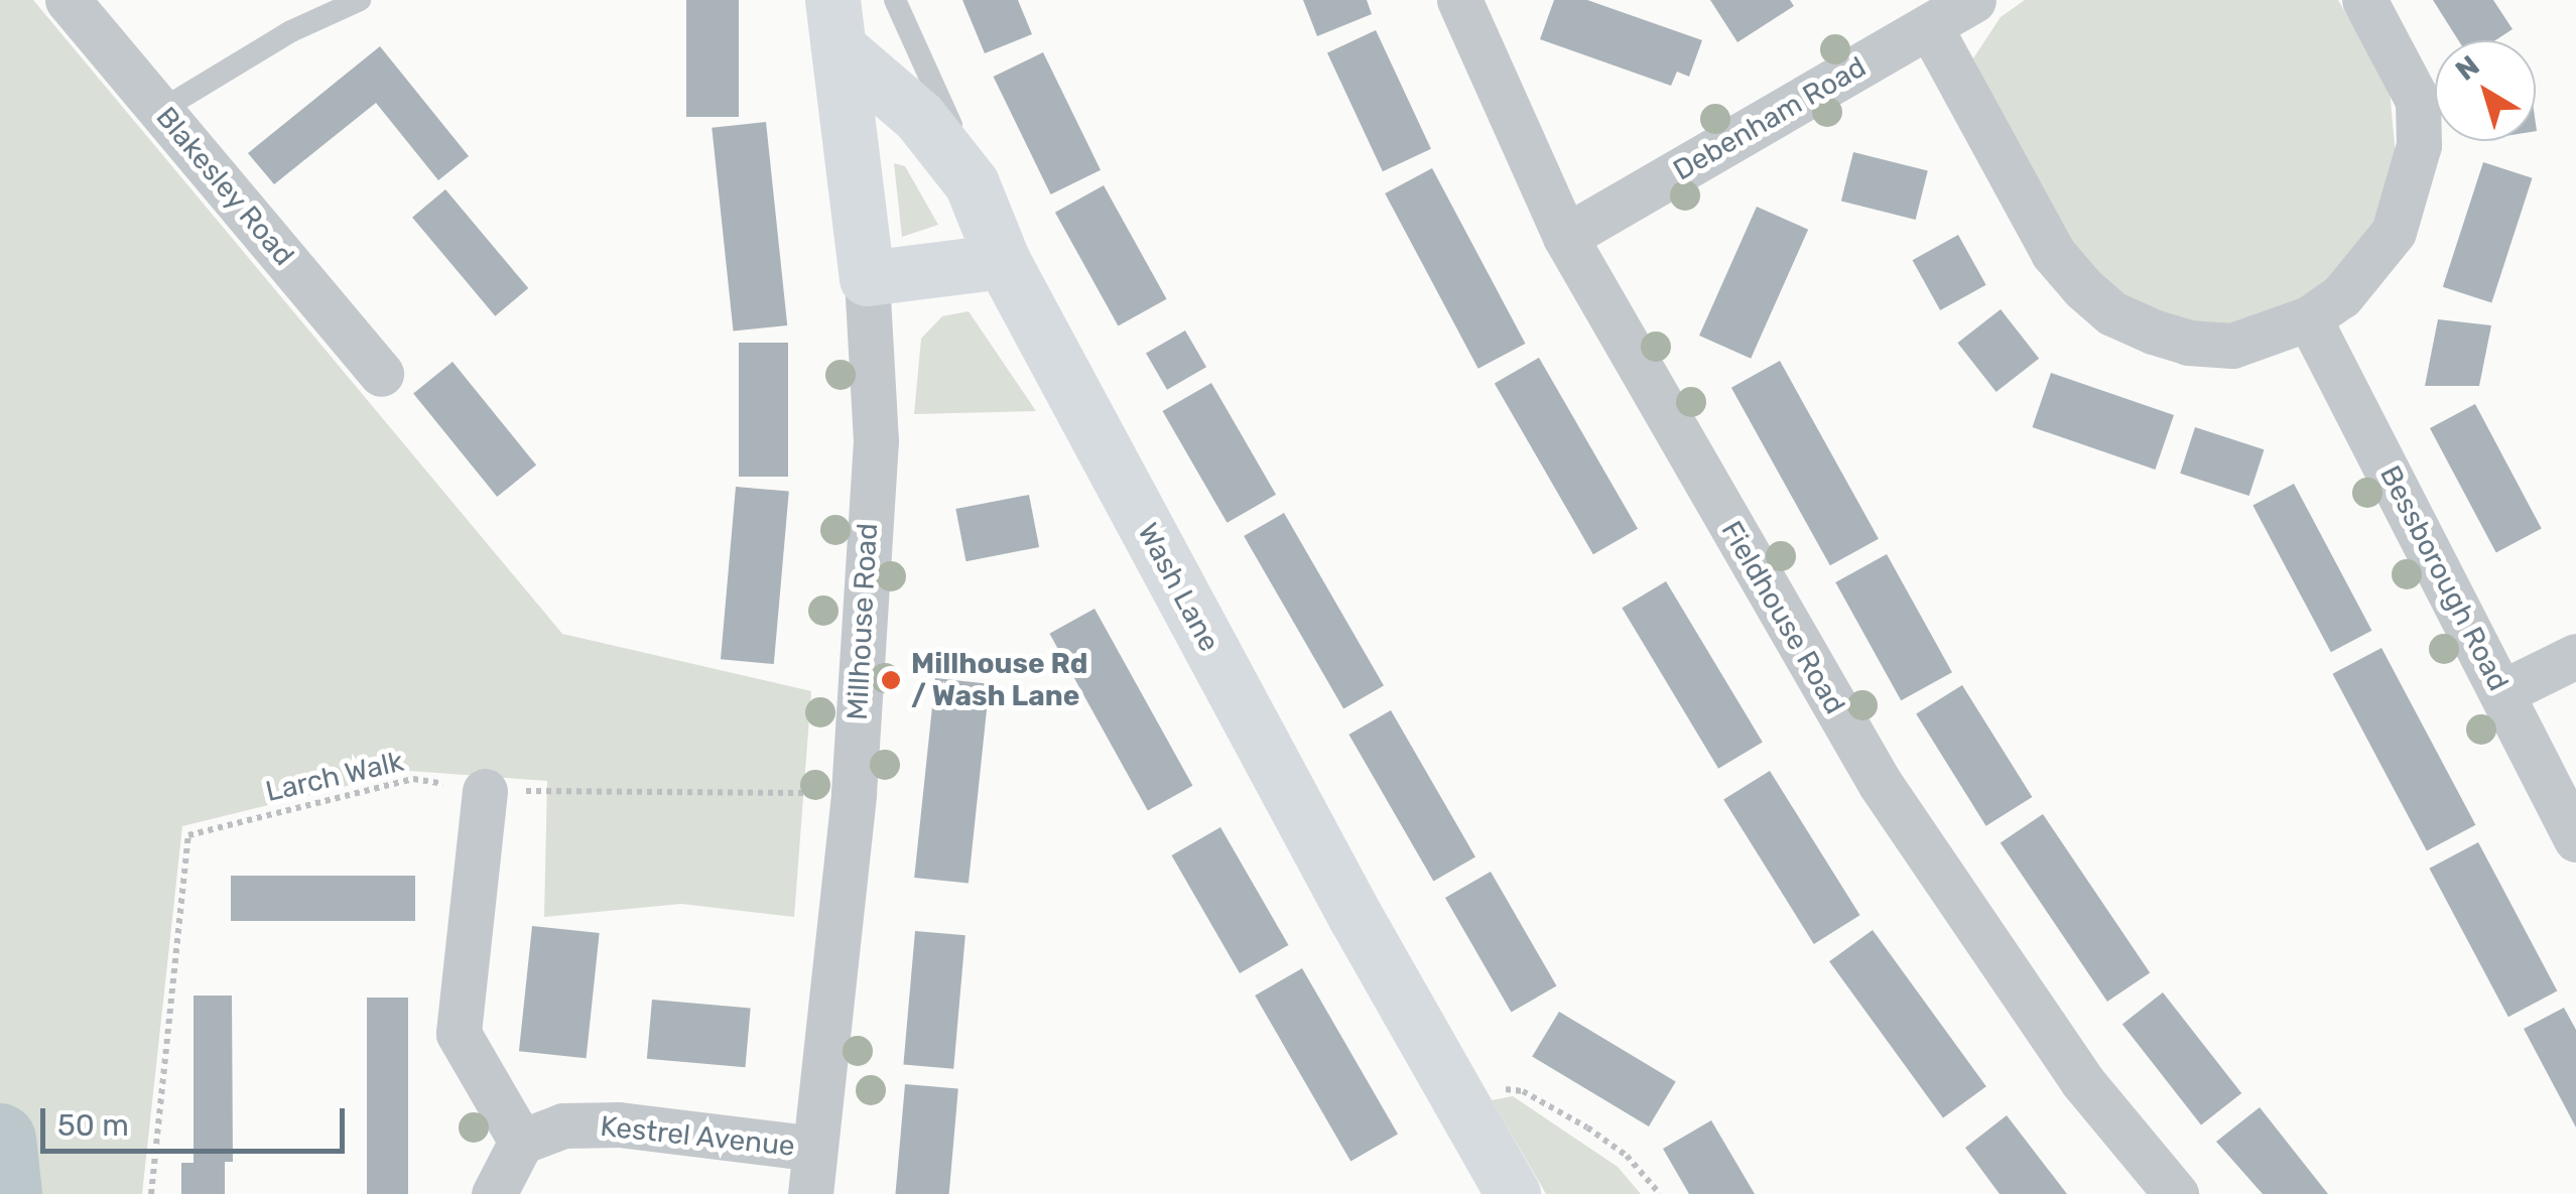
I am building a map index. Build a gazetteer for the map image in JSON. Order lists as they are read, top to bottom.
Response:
{
  "streets": {
    "street": [
      "Debenham Road",
      "Blakesley Road",
      "Bessborough Road",
      "Wash Lane",
      "Fieldhouse Road",
      "Millhouse Road",
      "Kestrel Avenue"
    ],
    "path": ["Larch Walk"]
  },
  "crossings": [
    ["Debenham Road", "Fieldhouse Road"],
    ["Wash Lane", "Millhouse Road"],
    ["Millhouse Road", "Larch Walk"],
    ["Millhouse Road", "Kestrel Avenue"]
  ],
  "places": ["Millhouse Rd / Wash Lane"],
  "scale_bar": "50 m",
  "north": "top left"
}
